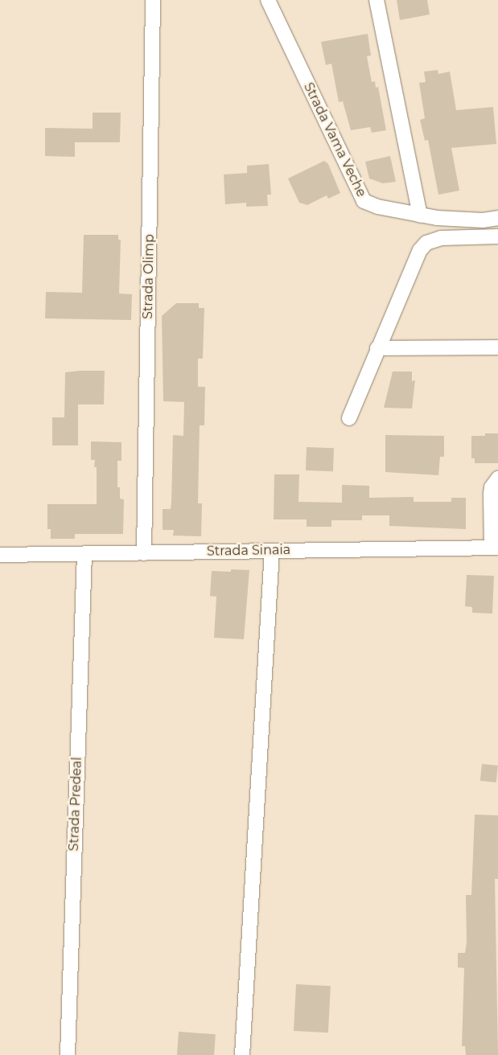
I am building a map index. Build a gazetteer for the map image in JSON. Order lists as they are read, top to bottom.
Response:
{
  "streets": {
    "street": [
      "Strada Vama Veche",
      "Strada Olimp",
      "Strada Sinaia",
      "Strada Predeal"
    ]
  },
  "crossings": [
    ["Strada Olimp", "Strada Sinaia"],
    ["Strada Sinaia", "Strada Predeal"]
  ]
}
